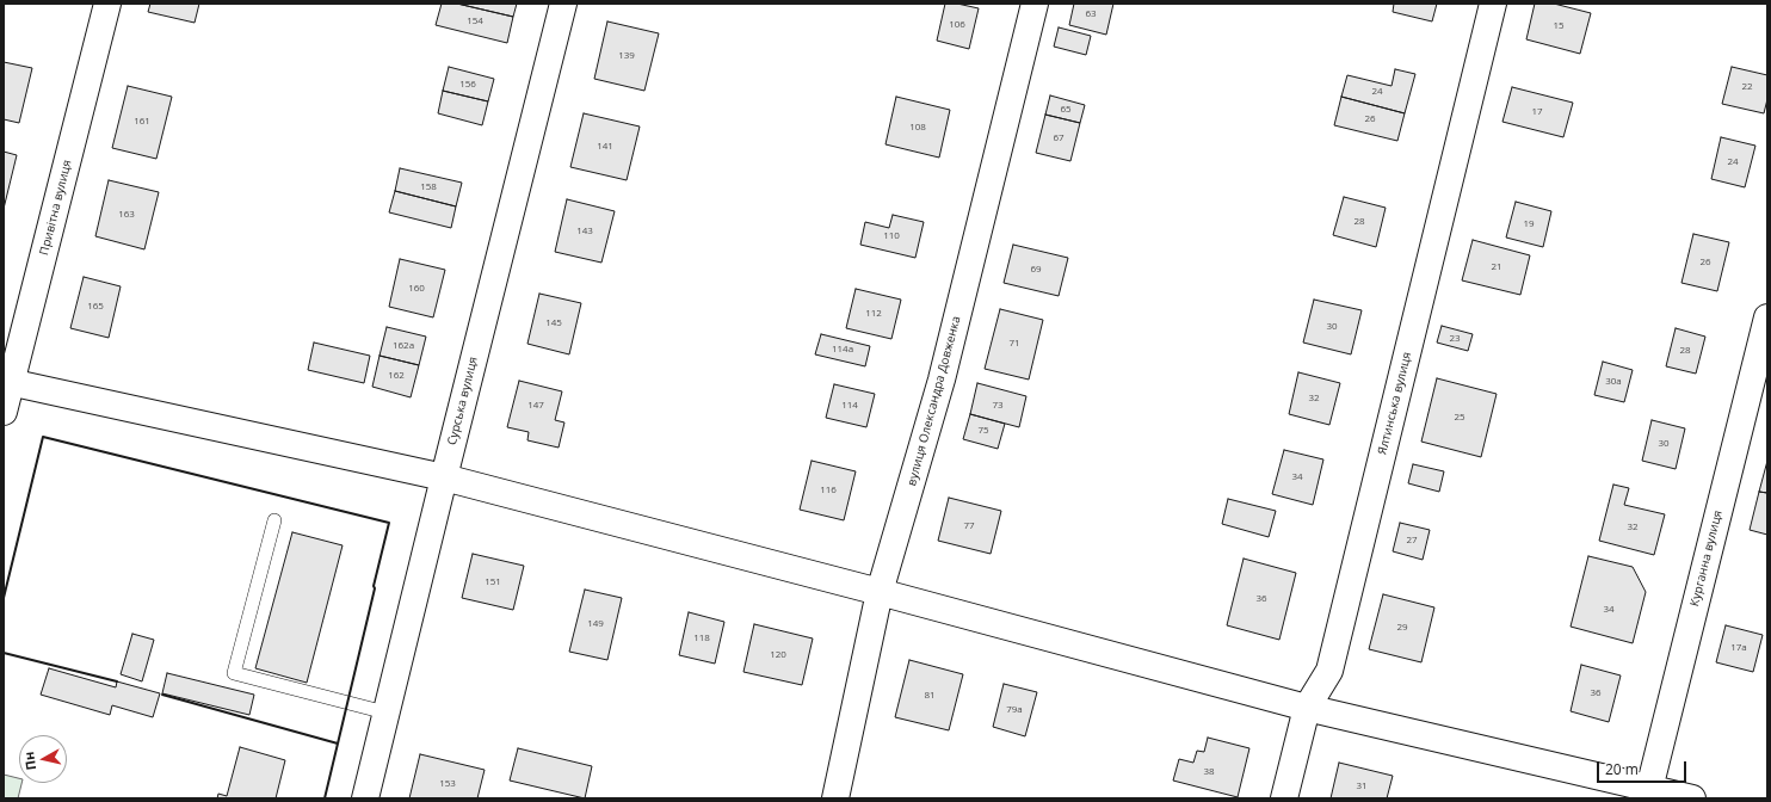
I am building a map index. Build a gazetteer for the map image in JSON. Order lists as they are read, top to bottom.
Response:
{
  "streets": {
    "street": [
      "Привітна вулиця",
      "Сурська вулиця",
      "вулиця Олександра Довженка",
      "Ялтинська вулиця",
      "Курганна вулиця"
    ]
  },
  "house_numbers": [
    "63",
    "154",
    "106",
    "15",
    "139",
    "156",
    "22",
    "24",
    "65",
    "17",
    "26",
    "161",
    "108",
    "67",
    "141",
    "24",
    "158",
    "163",
    "28",
    "19",
    "143",
    "110",
    "26",
    "21",
    "69",
    "160",
    "165",
    "112",
    "145",
    "30",
    "23",
    "71",
    "162а",
    "114а",
    "28",
    "162",
    "30а",
    "32",
    "147",
    "114",
    "73",
    "25",
    "75",
    "30",
    "34",
    "116",
    "77",
    "32",
    "27",
    "151",
    "36",
    "34",
    "149",
    "29",
    "118",
    "17а",
    "120",
    "36",
    "81",
    "79а",
    "38",
    "153",
    "31"
  ],
  "scale_bar": "20 m",
  "north": "left"
}
